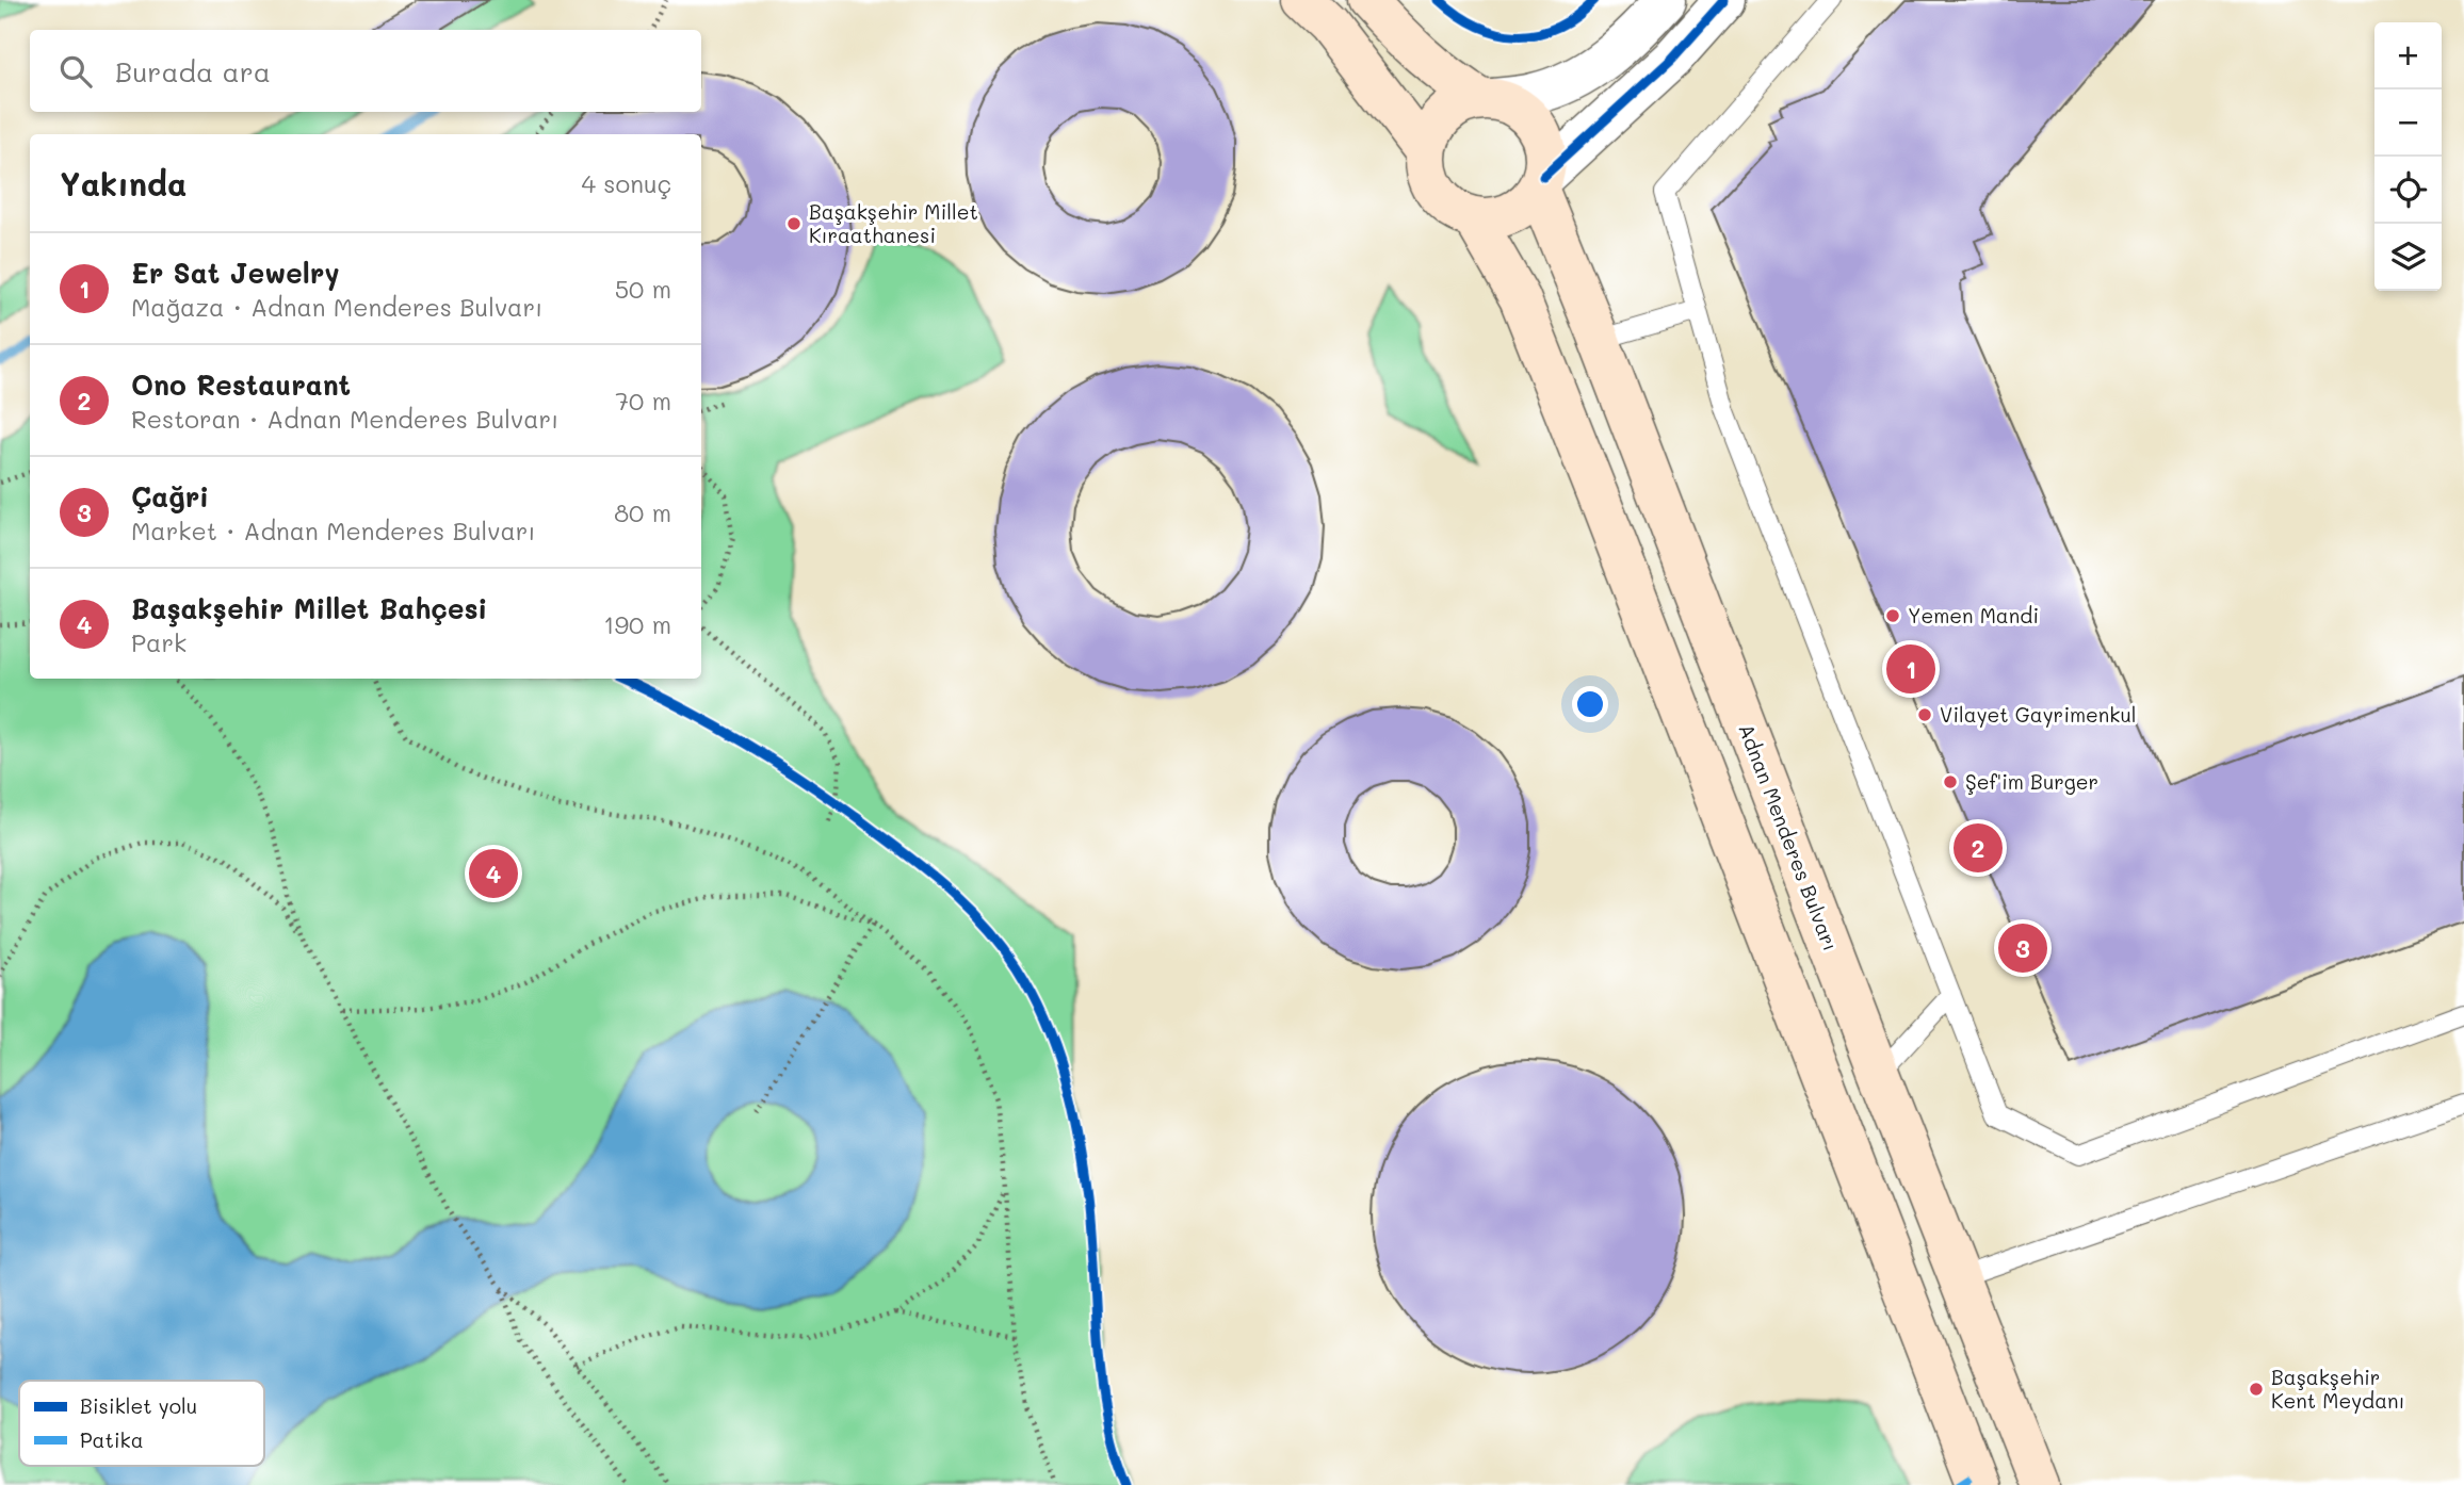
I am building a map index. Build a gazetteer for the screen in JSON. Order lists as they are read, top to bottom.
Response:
{
  "streets": {
    "main road": ["Adnan Menderes Bulvarı"]
  },
  "places": [
    "Başakşehir Millet Kıraathanesi",
    "Yemen Mandi",
    "Vilayet Gayrimenkul",
    "Şef'im Burger",
    "Başakşehir Kent Meydanı"
  ],
  "legend": ["Bisiklet yolu", "Patika"],
  "page": {
    "map_buttons": ["+", "−"],
    "search": "Burada ara",
    "heading": ["Yakında", "4 sonuç"],
    "list": [
      {
        "mark": "1",
        "name": "Er Sat Jewelry",
        "note": "Mağaza · Adnan Menderes Bulvarı",
        "value": "50 m"
      },
      {
        "mark": "2",
        "name": "Ono Restaurant",
        "note": "Restoran · Adnan Menderes Bulvarı",
        "value": "70 m"
      },
      {
        "mark": "3",
        "name": "Çağri",
        "note": "Market · Adnan Menderes Bulvarı",
        "value": "80 m"
      },
      {
        "mark": "4",
        "name": "Başakşehir Millet Bahçesi",
        "note": "Park",
        "value": "190 m"
      }
    ],
    "pins": [
      "1",
      "2",
      "4",
      "3"
    ]
  }
}
